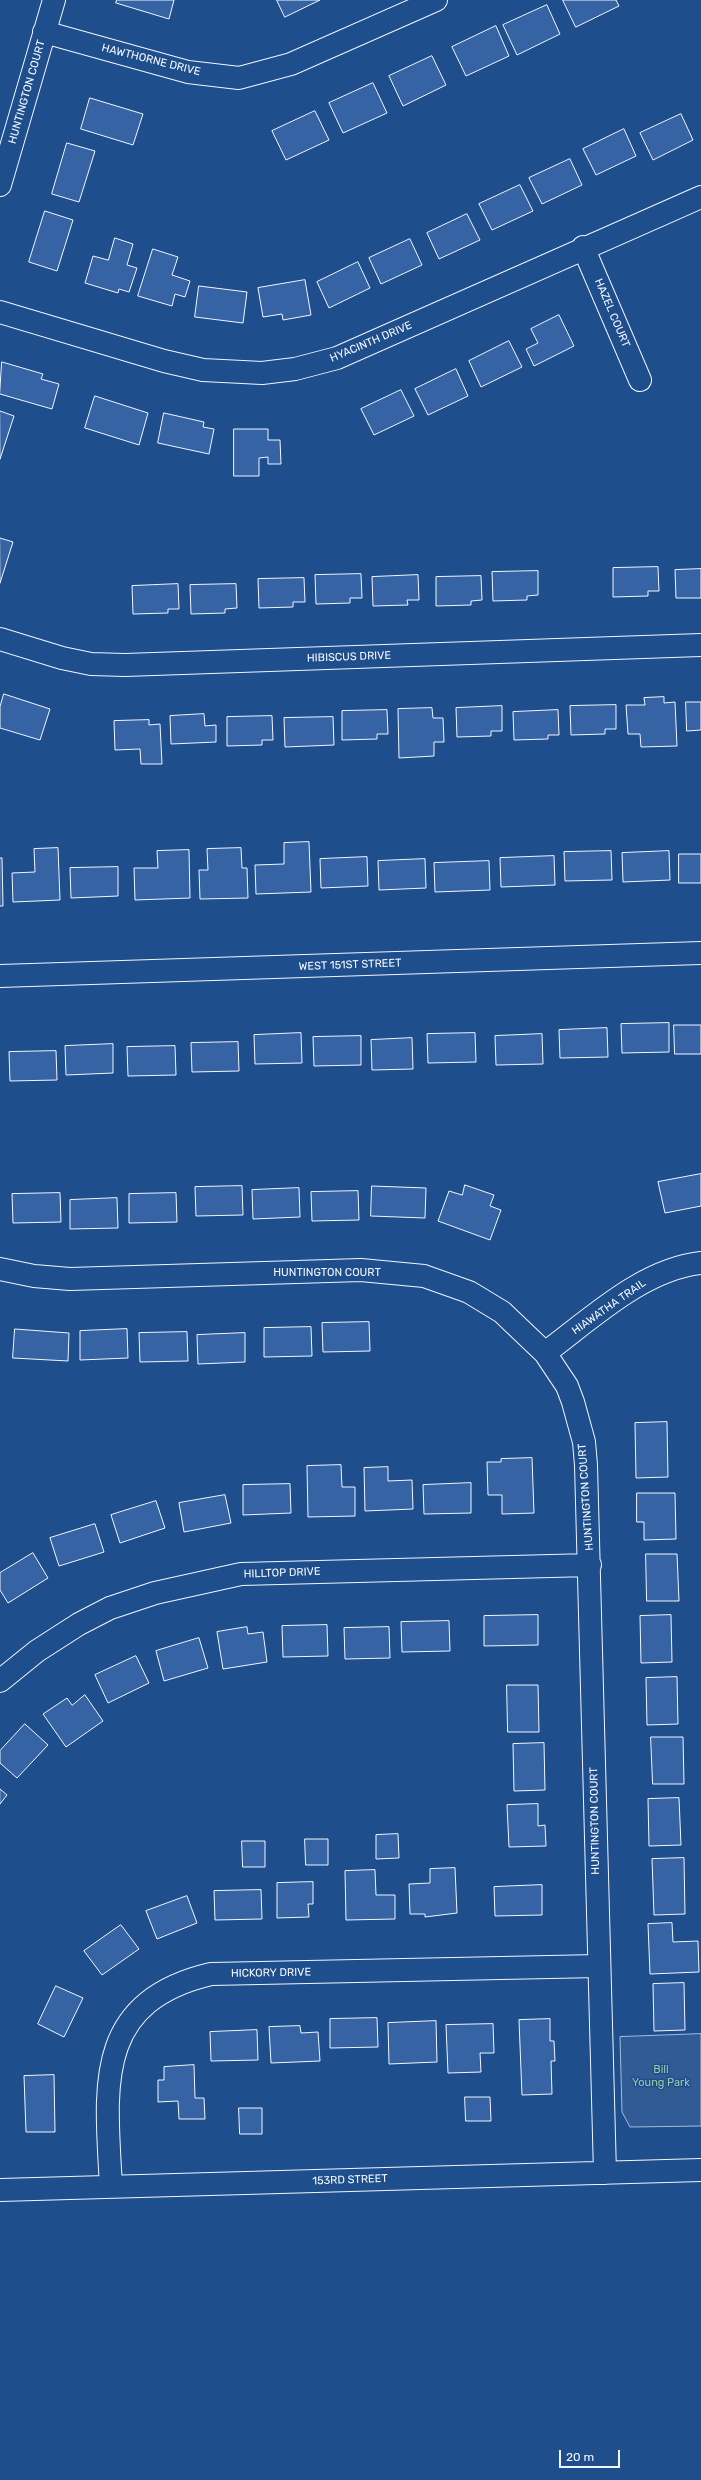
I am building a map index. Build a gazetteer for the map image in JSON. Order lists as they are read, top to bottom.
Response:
{
  "streets": {
    "street": [
      "HAWTHORNE DRIVE",
      "HUNTINGTON COURT",
      "HAZEL COURT",
      "HYACINTH DRIVE",
      "HIBISCUS DRIVE",
      "WEST 151ST STREET",
      "HIAWATHA TRAIL",
      "HILLTOP DRIVE",
      "HICKORY DRIVE",
      "153RD STREET"
    ]
  },
  "crossings": [
    ["HAWTHORNE DRIVE", "HUNTINGTON COURT"],
    ["HUNTINGTON COURT", "HIAWATHA TRAIL"],
    ["HUNTINGTON COURT", "HILLTOP DRIVE"],
    ["HUNTINGTON COURT", "HICKORY DRIVE"],
    ["HUNTINGTON COURT", "153RD STREET"],
    ["HAZEL COURT", "HYACINTH DRIVE"],
    ["HICKORY DRIVE", "153RD STREET"]
  ],
  "parks": ["Bill Young Park"],
  "scale_bar": "20 m"
}
